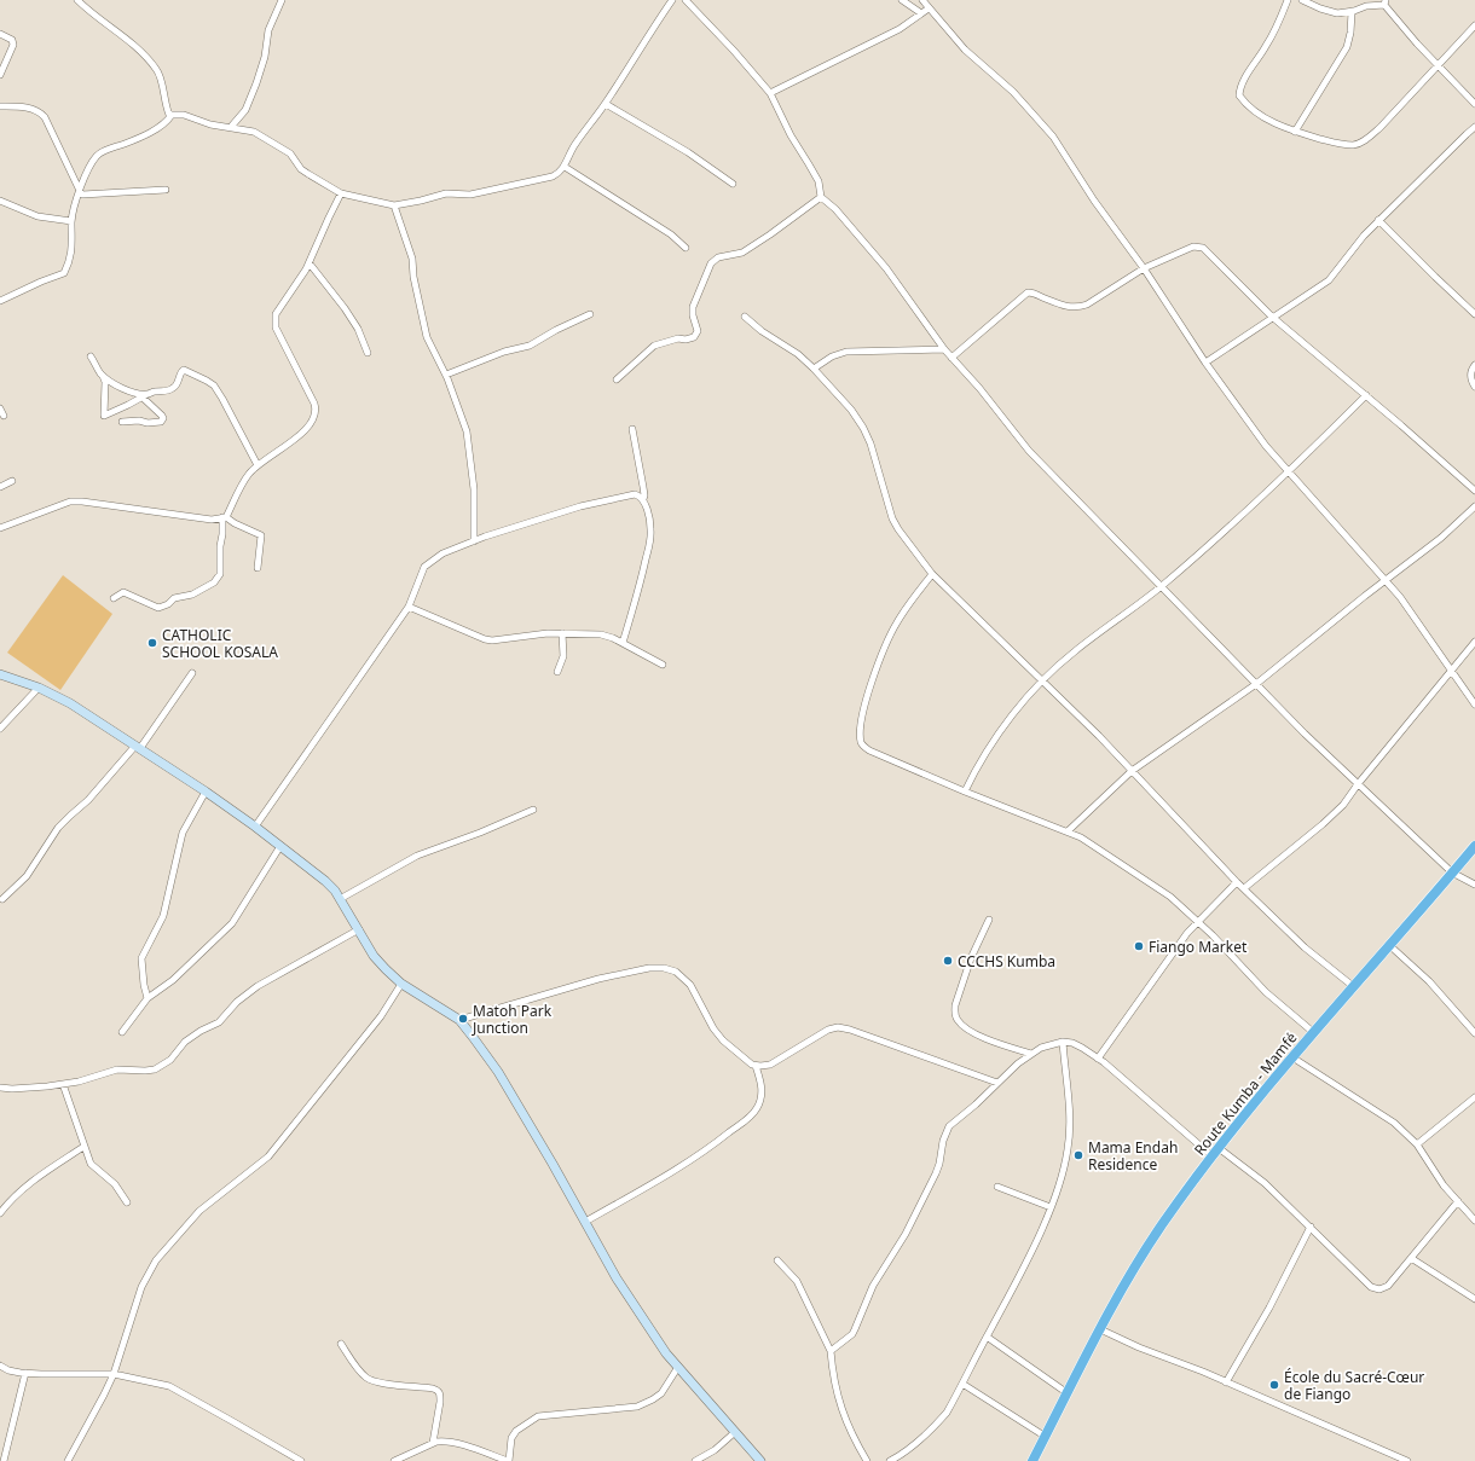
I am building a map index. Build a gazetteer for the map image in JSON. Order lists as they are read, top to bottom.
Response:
{
  "streets": {
    "highway": ["Route Kumba - Mamfé"]
  },
  "places": [
    "CATHOLIC SCHOOL KOSALA",
    "Fiango Market",
    "CCCHS Kumba",
    "Matoh Park Junction",
    "Mama Endah Residence",
    "École du Sacré-Cœur de Fiango"
  ]
}
